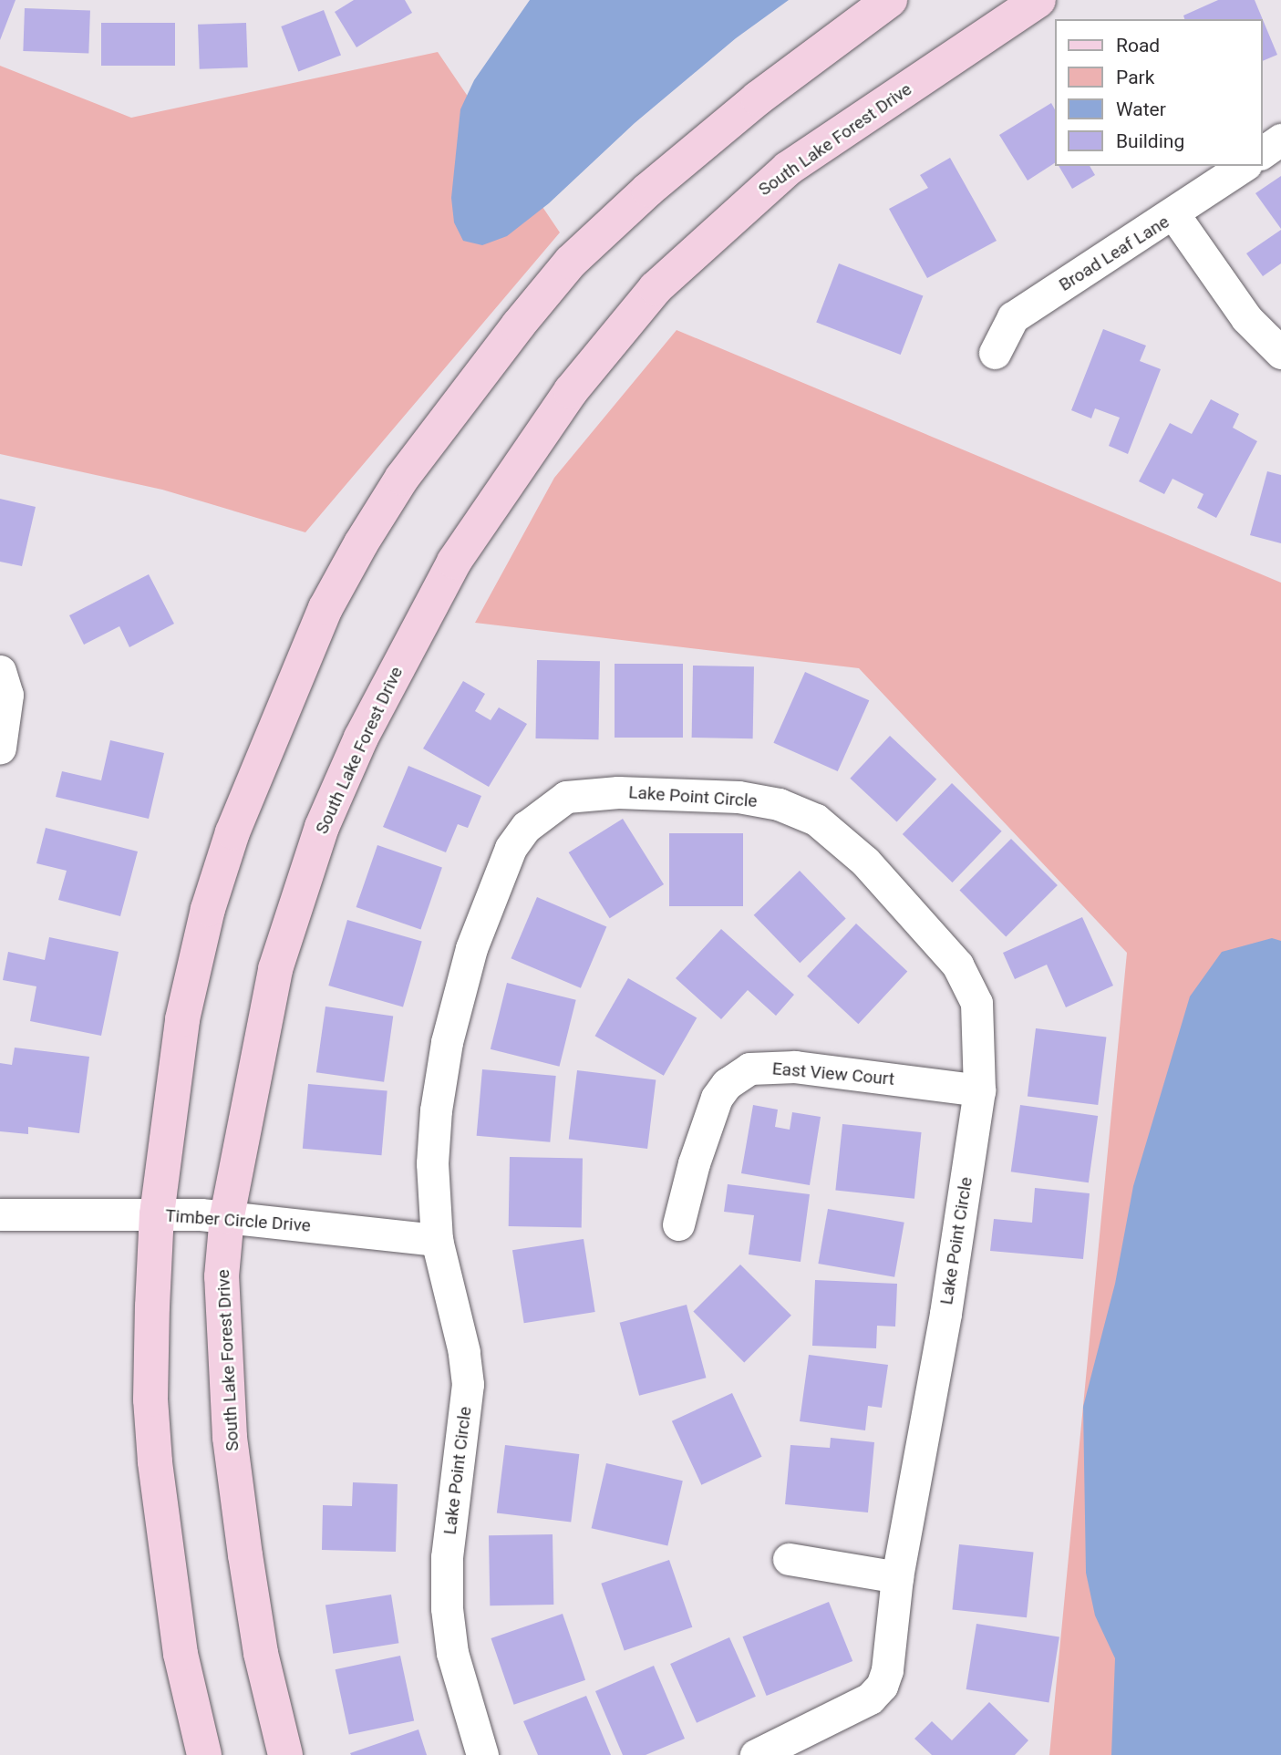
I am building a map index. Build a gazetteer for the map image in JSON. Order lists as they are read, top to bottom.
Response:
{
  "streets": {
    "main road": ["South Lake Forest Drive"],
    "street": [
      "Broad Leaf Lane",
      "Lake Point Circle",
      "East View Court",
      "Timber Circle Drive"
    ]
  },
  "crossings": [
    ["South Lake Forest Drive", "Timber Circle Drive"],
    ["Lake Point Circle", "East View Court"],
    ["Lake Point Circle", "Timber Circle Drive"]
  ],
  "legend": [
    "Road",
    "Park",
    "Water",
    "Building"
  ]
}
